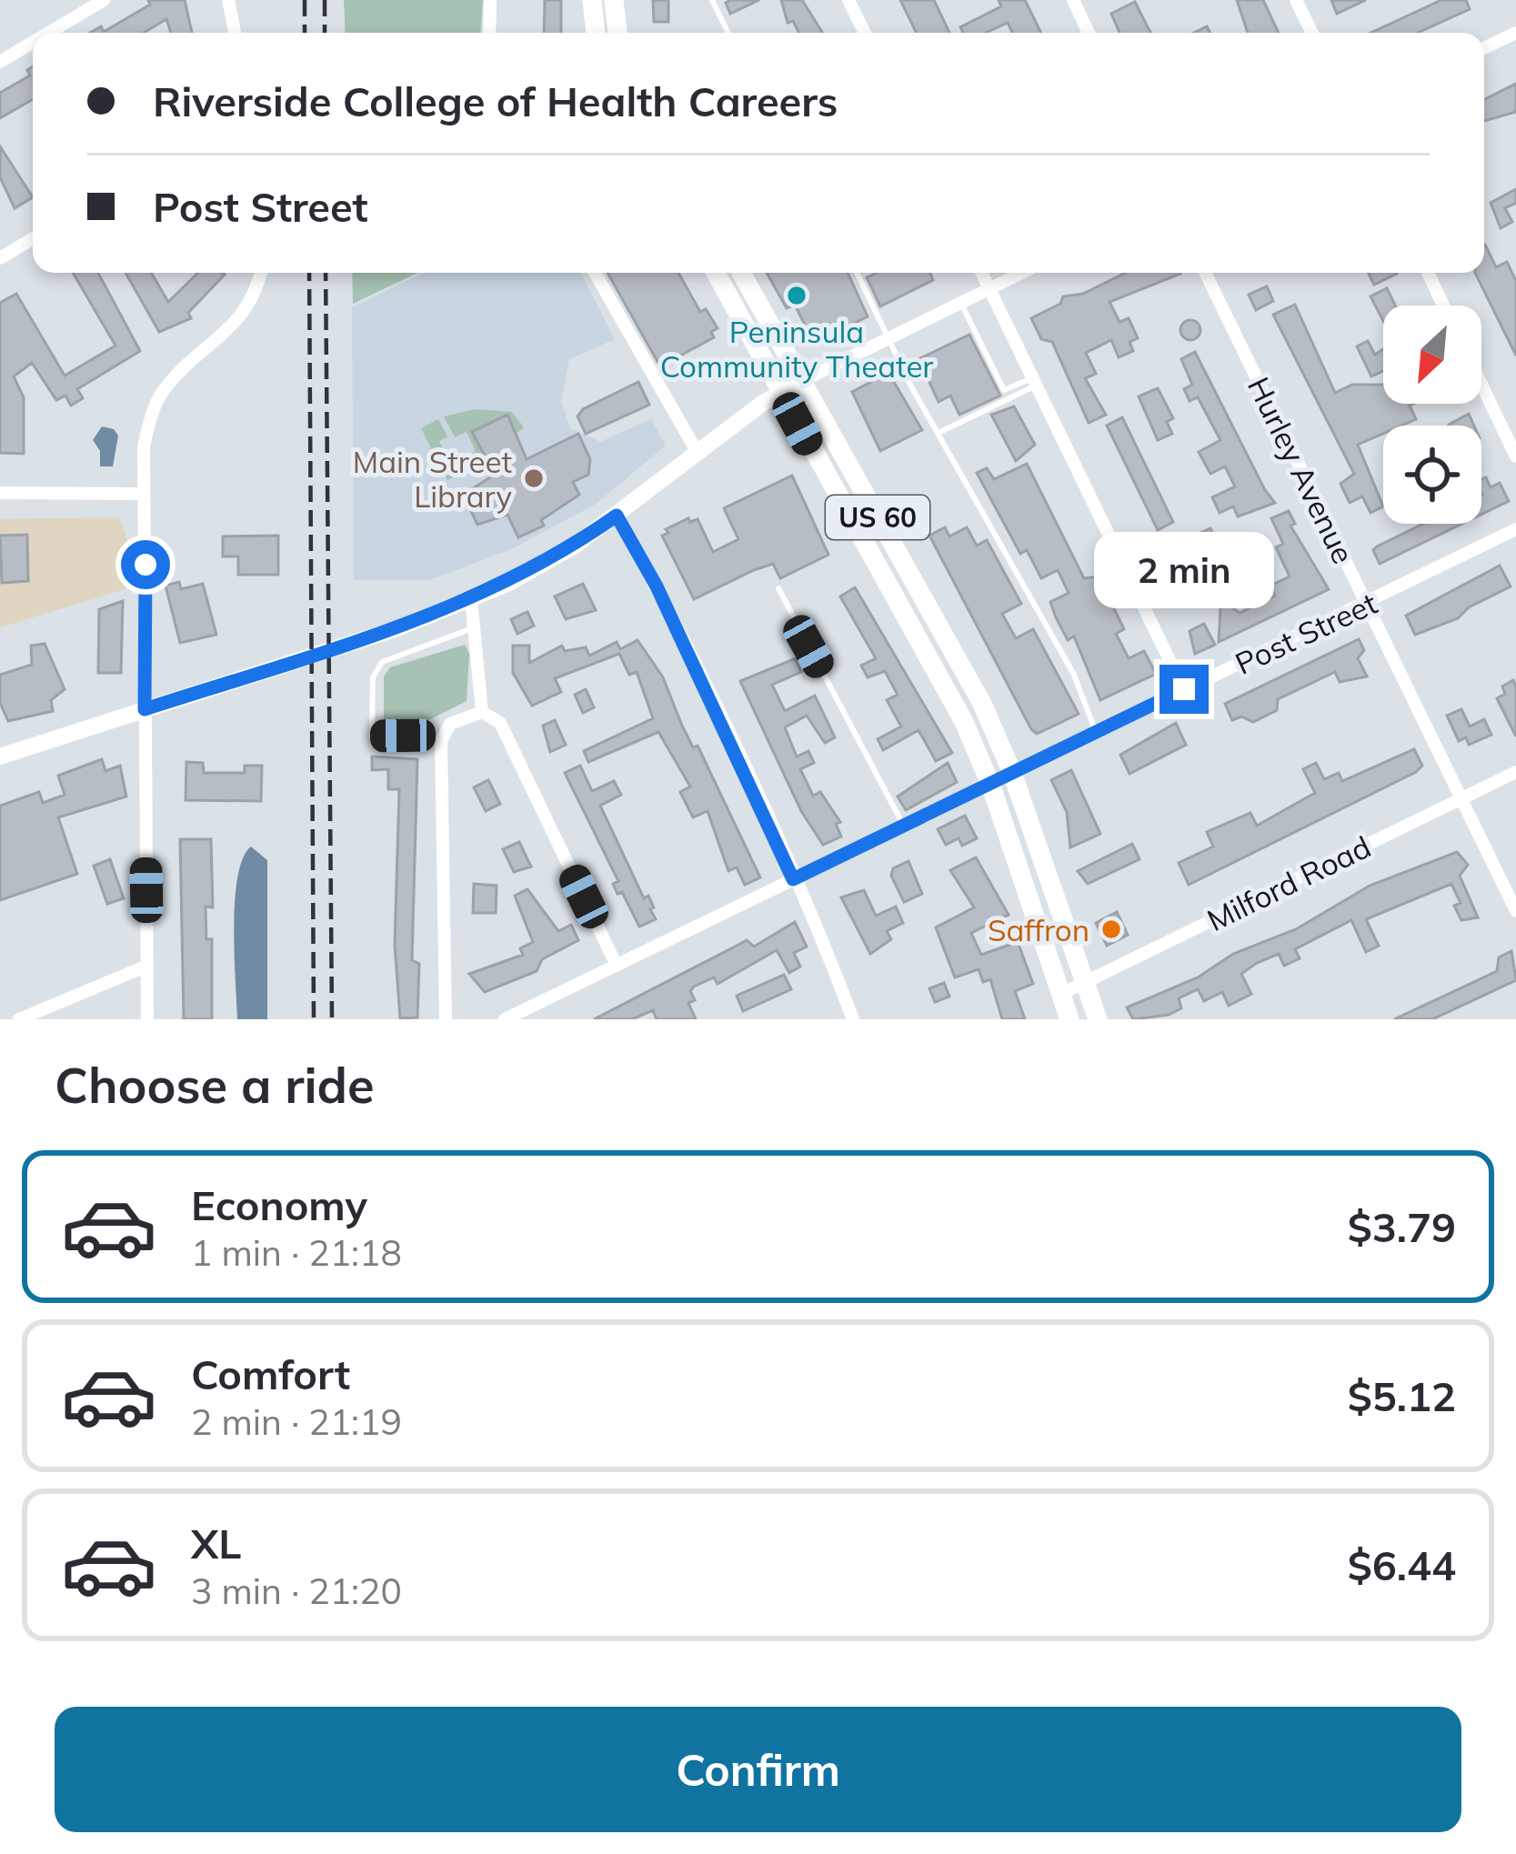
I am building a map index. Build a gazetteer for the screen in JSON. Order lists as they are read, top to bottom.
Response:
{
  "streets": {
    "main road": ["US 60"],
    "street": ["Hurley Avenue", "Post Street", "Milford Road"]
  },
  "crossings": [
    ["Hurley Avenue", "Post Street"],
    ["Hurley Avenue", "Milford Road"],
    ["US 60", "Post Street"],
    ["US 60", "Milford Road"]
  ],
  "places": ["Peninsula Community Theater", "Main Street Library", "Saffron"],
  "north": "bottom left",
  "page": {
    "banner": ["Riverside College of Health Careers", "Post Street"],
    "bubble": "2 min",
    "heading": "Choose a ride",
    "list": [
      {
        "name": "Economy",
        "note": "1 min · 21:18",
        "value": "$3.79"
      },
      {
        "name": "Comfort",
        "note": "2 min · 21:19",
        "value": "$5.12"
      },
      {
        "name": "XL",
        "note": "3 min · 21:20",
        "value": "$6.44"
      }
    ],
    "buttons": "Confirm"
  }
}
